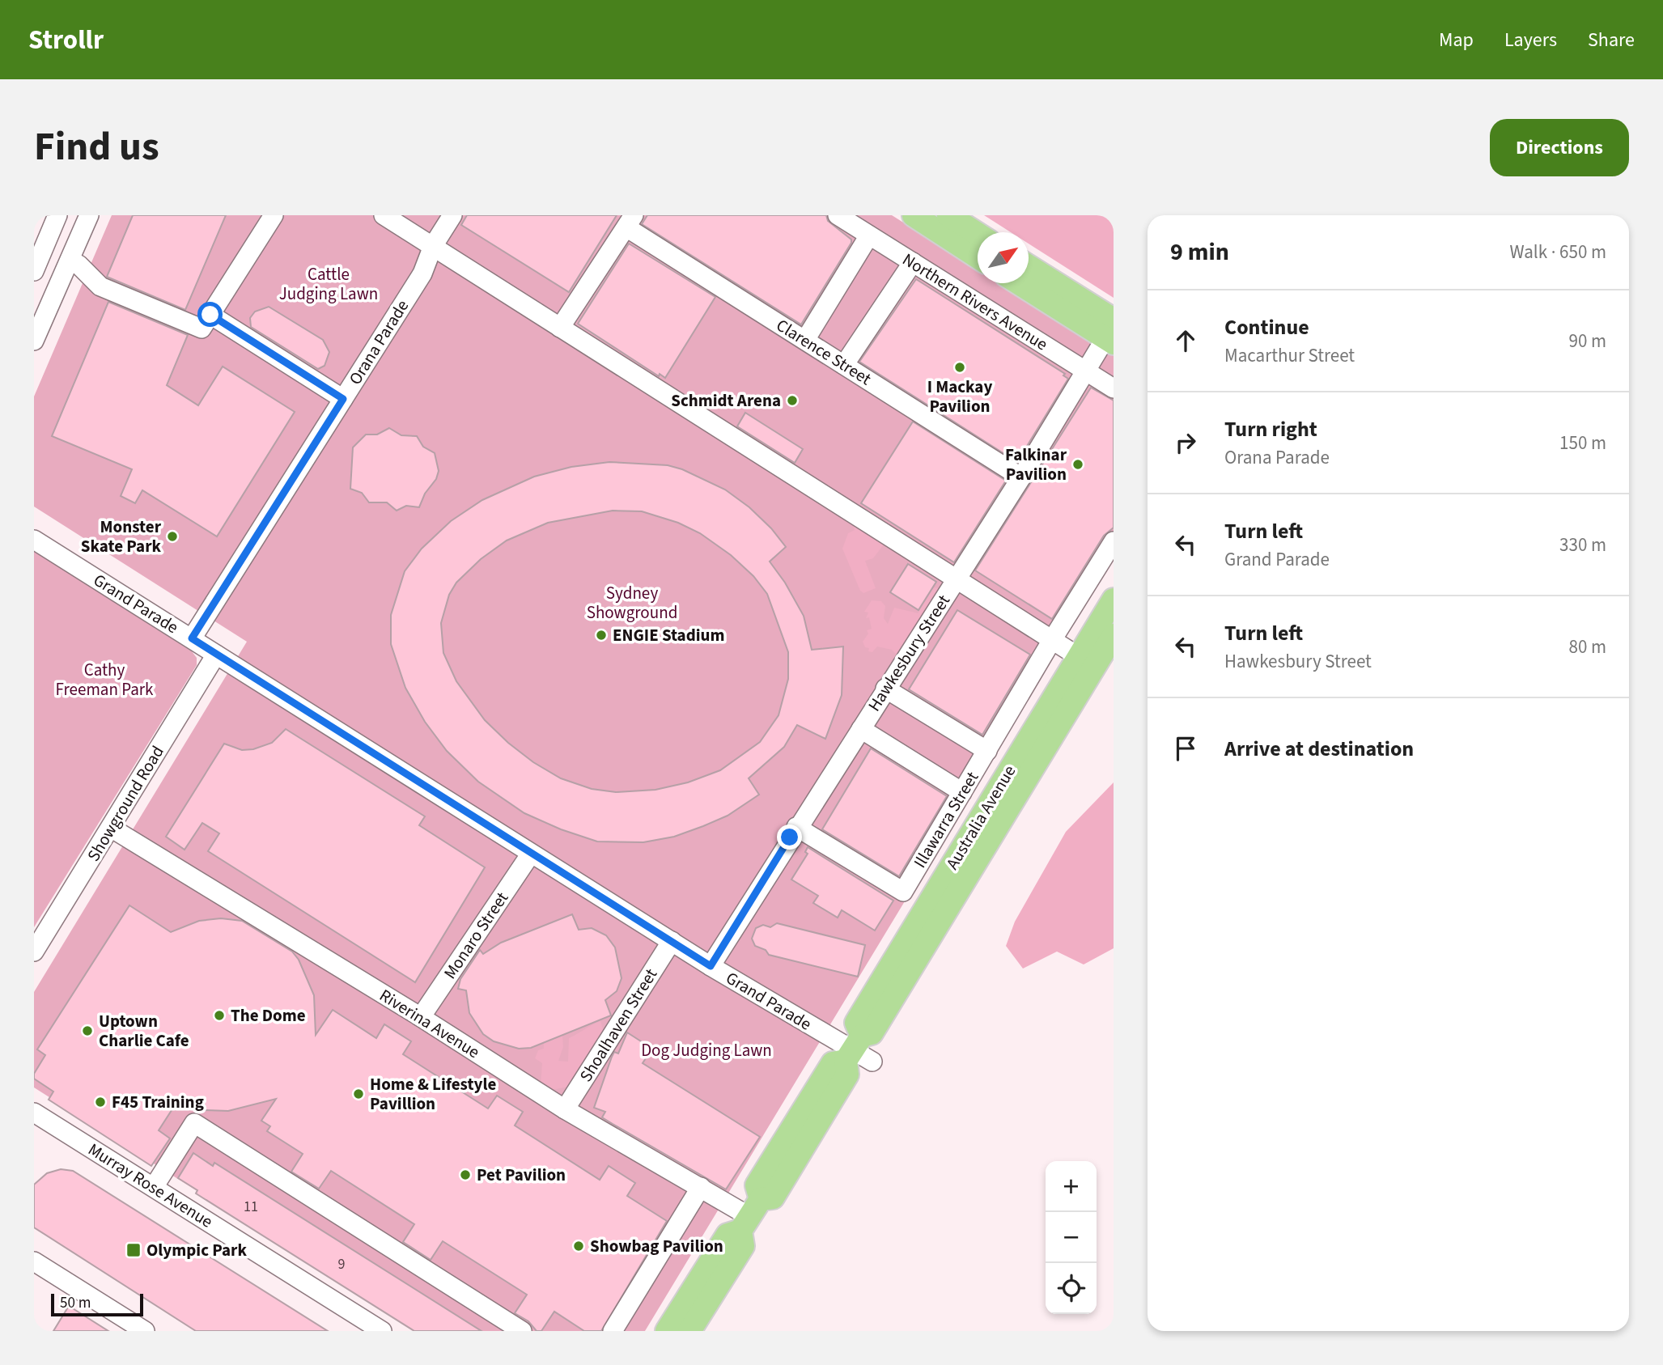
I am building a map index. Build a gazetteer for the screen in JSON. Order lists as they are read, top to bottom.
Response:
{
  "streets": {
    "main road": ["Australia Avenue"],
    "street": [
      "Northern Rivers Avenue",
      "Orana Parade",
      "Clarence Street",
      "Grand Parade",
      "Hawkesbury Street",
      "Showground Road",
      "Illawarra Street",
      "Monaro Street",
      "Riverina Avenue",
      "Shoalhaven Street",
      "Murray Rose Avenue"
    ]
  },
  "crossings": [
    ["Northern Rivers Avenue", "Hawkesbury Street"],
    ["Orana Parade", "Grand Parade"],
    ["Clarence Street", "Hawkesbury Street"],
    ["Grand Parade", "Hawkesbury Street"],
    ["Grand Parade", "Showground Road"],
    ["Grand Parade", "Australia Avenue"],
    ["Grand Parade", "Monaro Street"],
    ["Grand Parade", "Shoalhaven Street"],
    ["Hawkesbury Street", "Illawarra Street"],
    ["Showground Road", "Riverina Avenue"],
    ["Australia Avenue", "Illawarra Street"],
    ["Monaro Street", "Riverina Avenue"],
    ["Riverina Avenue", "Shoalhaven Street"]
  ],
  "parks": [
    "Cattle Judging Lawn",
    "Sydney Showground",
    "Cathy Freeman Park",
    "Dog Judging Lawn"
  ],
  "places": {
    "other": [
      "I Mackay Pavilion",
      "Schmidt Arena",
      "Falkinar Pavilion",
      "Monster Skate Park",
      "ENGIE Stadium",
      "The Dome",
      "Uptown Charlie Cafe",
      "Home & Lifestyle Pavillion",
      "F45 Training",
      "Pet Pavilion",
      "Showbag Pavilion"
    ],
    "transit": ["Olympic Park"]
  },
  "house_numbers": ["11", "9"],
  "scale_bar": "50 m",
  "north": "top right",
  "page": {
    "header": "Strollr",
    "nav": ["Map", "Layers", "Share"],
    "title": "Find us",
    "buttons": "Directions",
    "heading": ["9 min", "Walk · 650 m"],
    "list": [
      ["Continue", "Macarthur Street", "90 m"],
      ["Turn right", "Orana Parade", "150 m"],
      ["Turn left", "Grand Parade", "330 m"],
      ["Turn left", "Hawkesbury Street", "80 m"],
      "Arrive at destination"
    ],
    "map_buttons": ["+", "−"],
    "scale": "50 m"
  }
}
